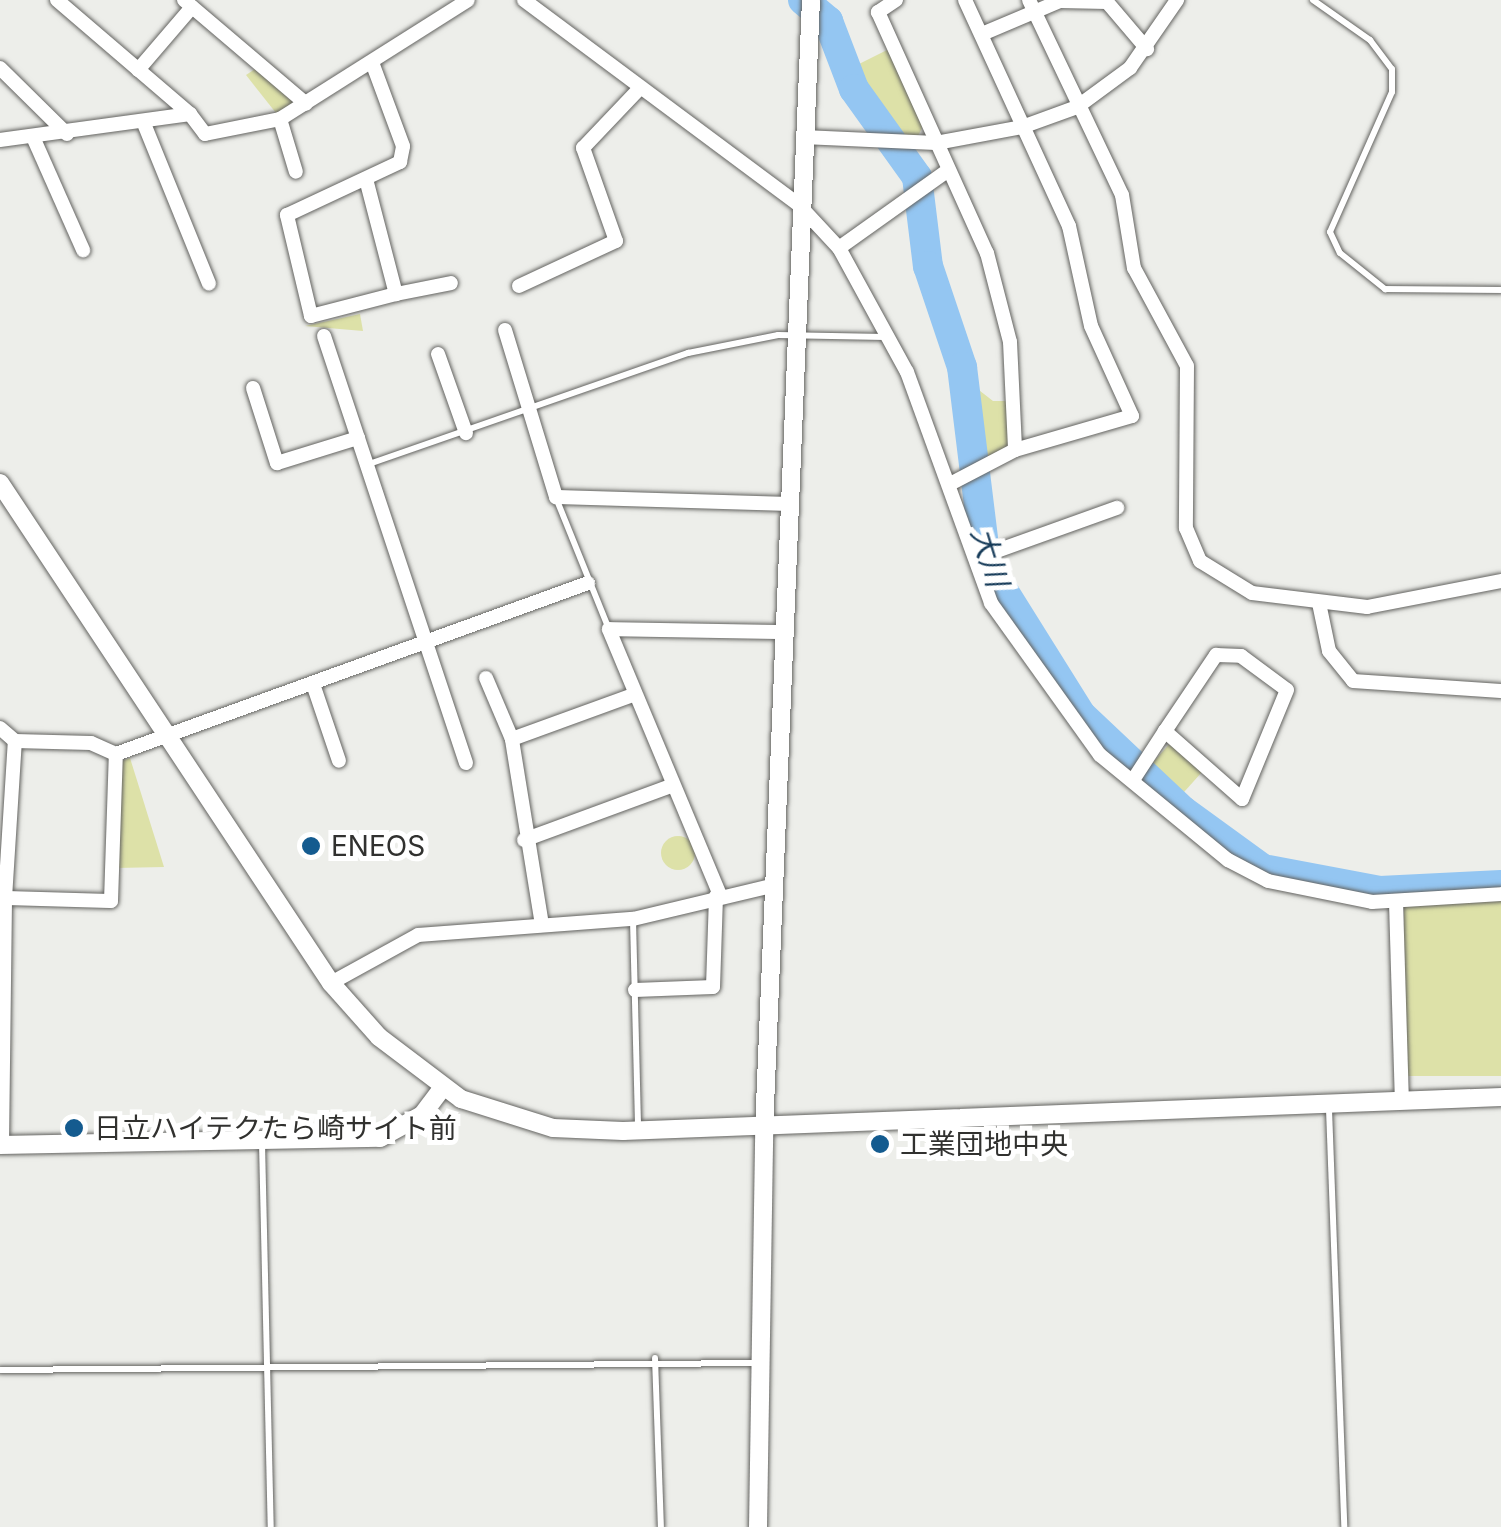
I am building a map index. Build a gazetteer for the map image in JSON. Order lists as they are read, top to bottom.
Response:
{
  "water": ["大川"],
  "places": ["ENEOS", "日立ハイテクたら崎サイト前", "工業団地中央"]
}
